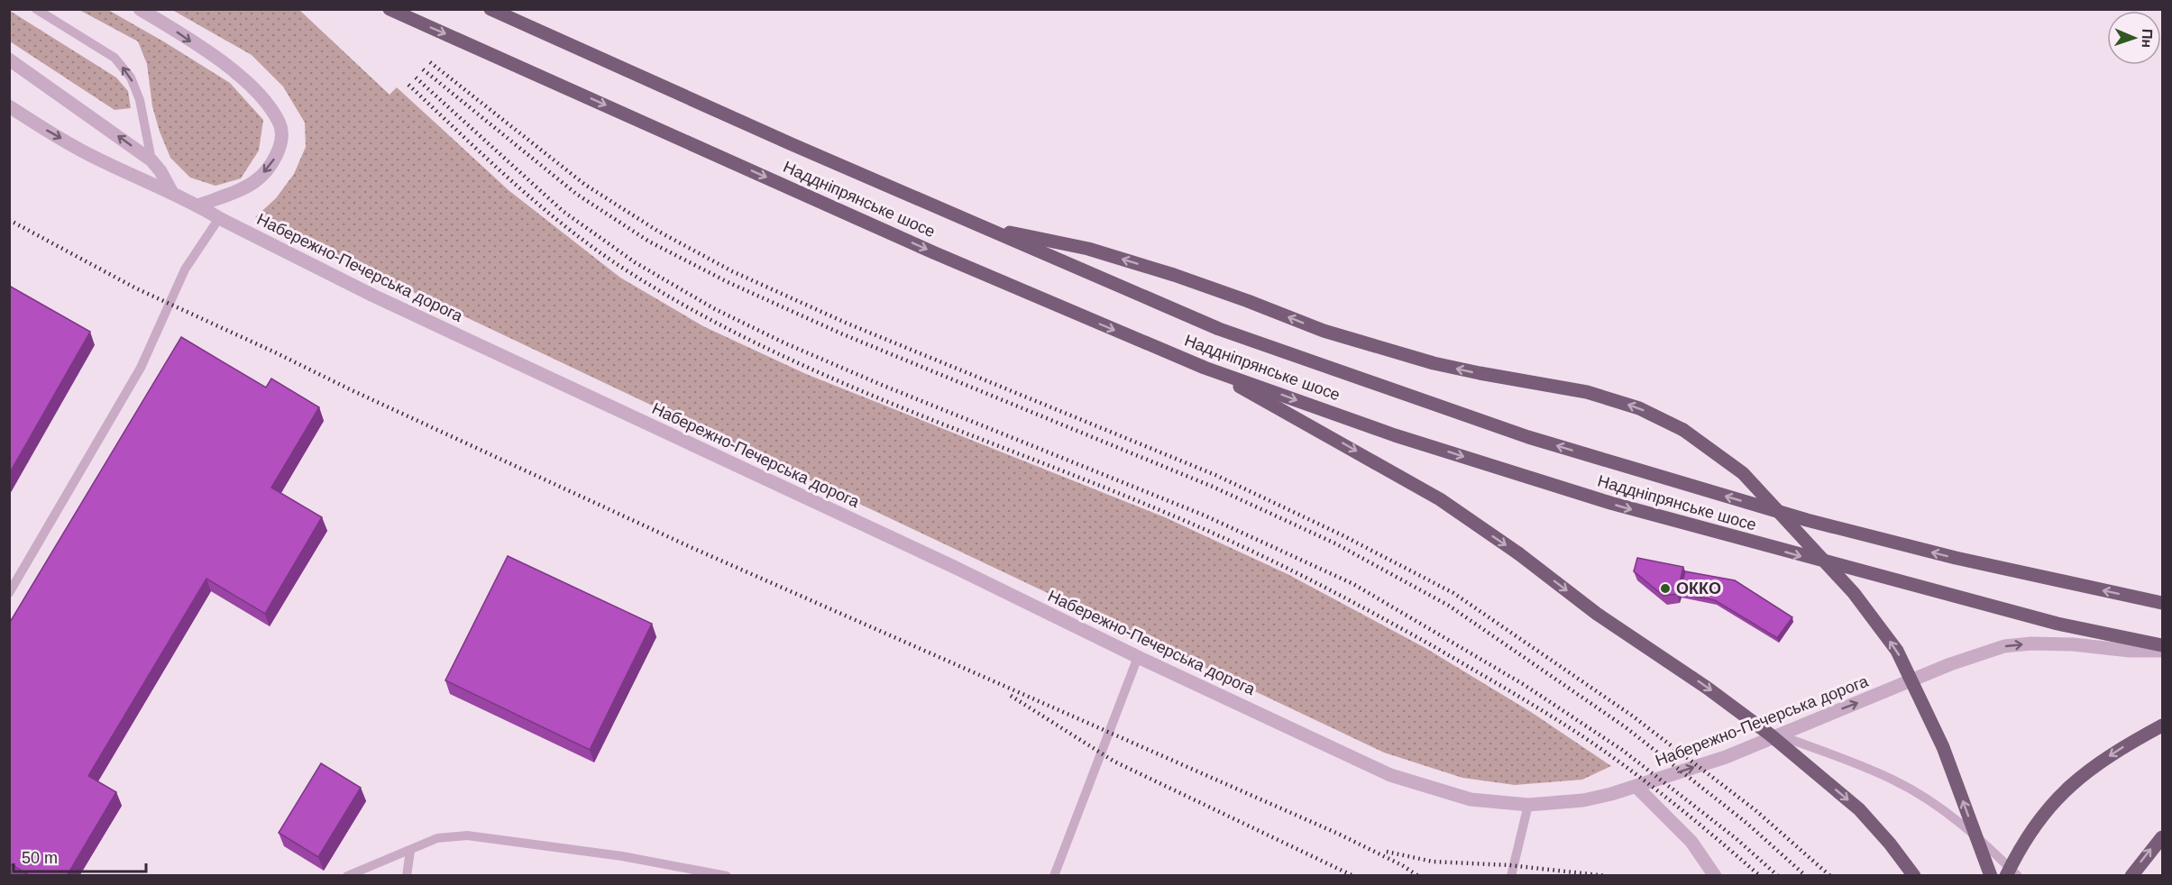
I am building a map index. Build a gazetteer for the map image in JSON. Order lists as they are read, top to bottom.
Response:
{
  "streets": {
    "main road": ["Наддніпрянське шосе"],
    "street": ["Набережно-Печерська дорога"]
  },
  "places": ["ОККО"],
  "scale_bar": "50 m",
  "north": "right"
}
